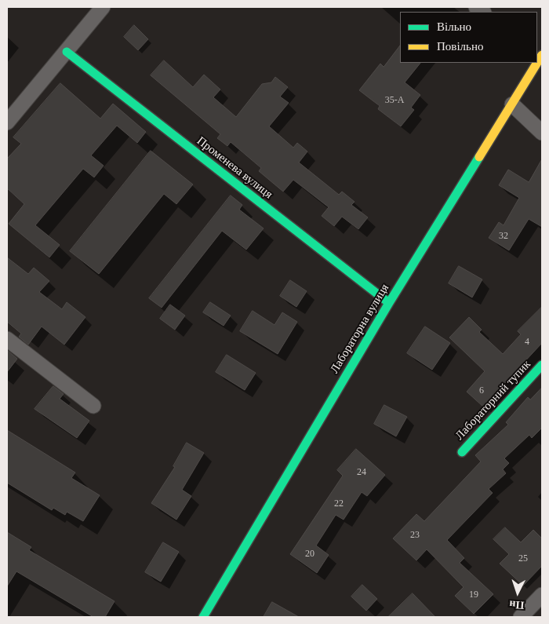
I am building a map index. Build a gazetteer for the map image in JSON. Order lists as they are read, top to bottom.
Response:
{
  "streets": {
    "main road": ["Променева вулиця", "Лабораторна вулиця", "Лабораторний тупик"]
  },
  "crossings": [
    ["Променева вулиця", "Лабораторна вулиця"]
  ],
  "house_numbers": [
    "35-А",
    "32",
    "4",
    "6",
    "24",
    "22",
    "23",
    "20",
    "25",
    "19"
  ],
  "legend": ["Вільно", "Повільно"],
  "north": "bottom"
}
